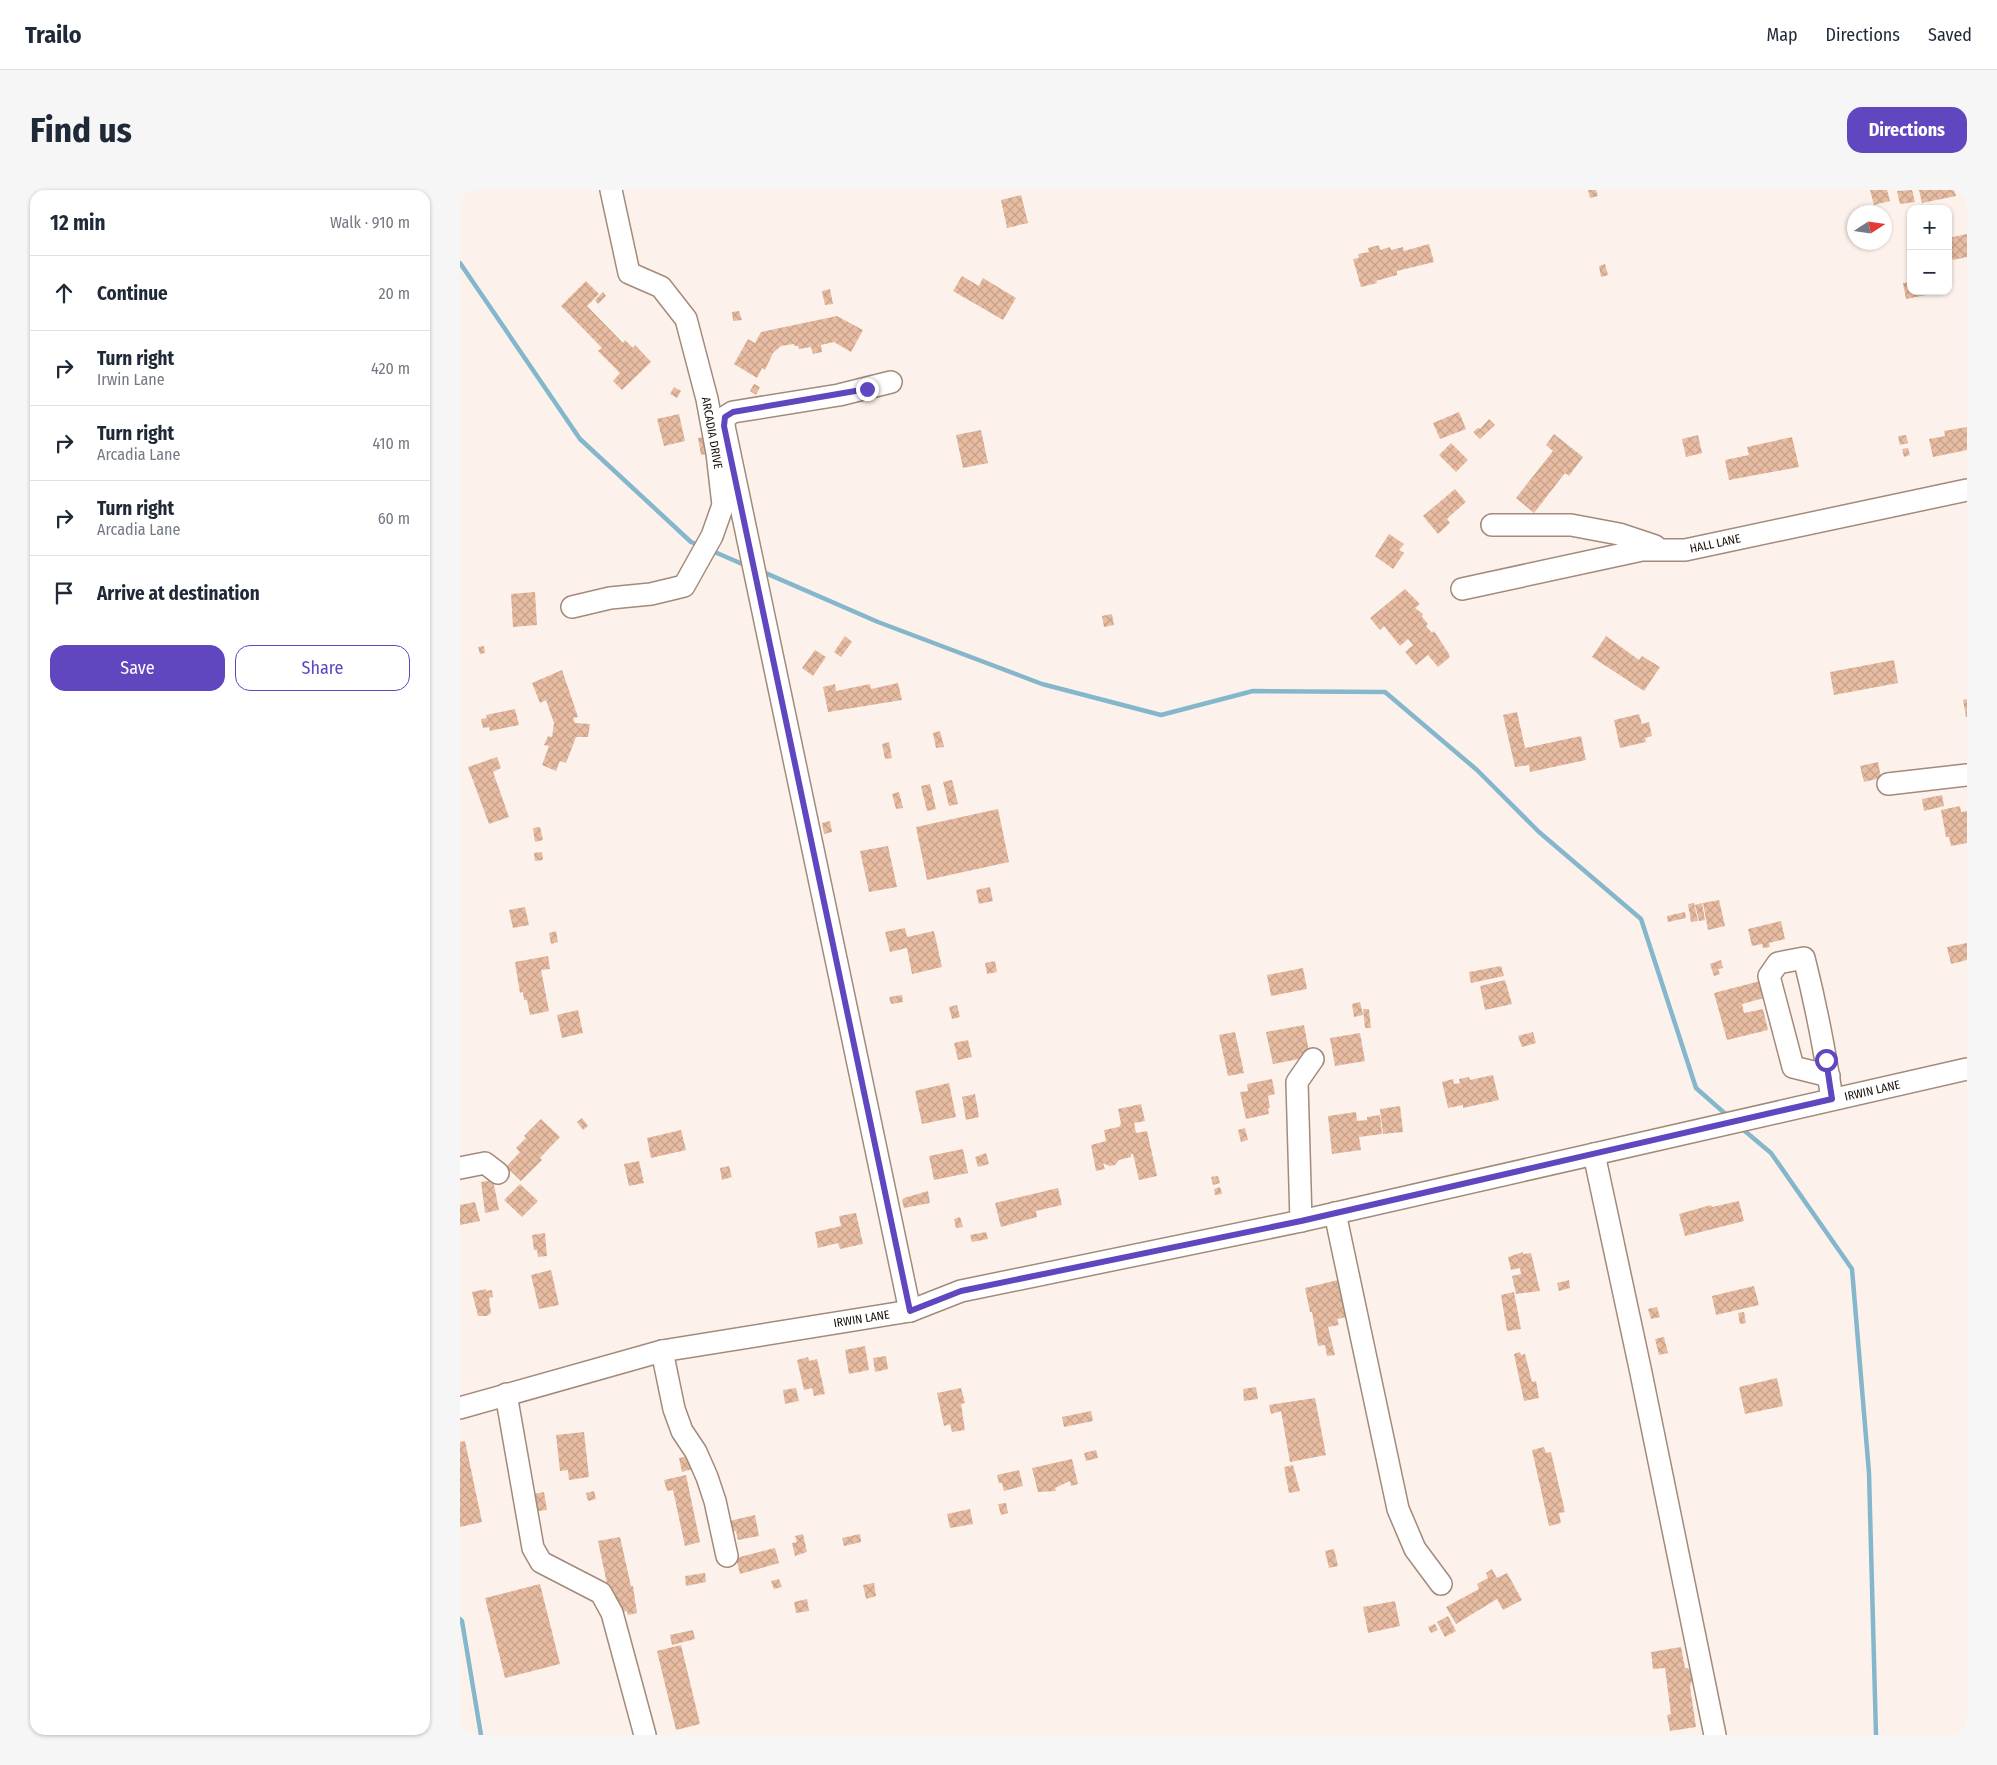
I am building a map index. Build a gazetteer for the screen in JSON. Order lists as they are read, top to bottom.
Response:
{
  "streets": {
    "street": ["ARCADIA DRIVE", "HALL LANE", "IRWIN LANE"]
  },
  "north": "right",
  "page": {
    "header": "Trailo",
    "nav": ["Map", "Directions", "Saved"],
    "buttons": [
      "Directions",
      ["Save", "Share"]
    ],
    "title": "Find us",
    "heading": ["12 min", "Walk · 910 m"],
    "map_buttons": ["+", "−"],
    "list": [
      ["Continue", "20 m"],
      ["Turn right", "Irwin Lane", "420 m"],
      ["Turn right", "Arcadia Lane", "410 m"],
      ["Turn right", "Arcadia Lane", "60 m"],
      "Arrive at destination"
    ]
  }
}
